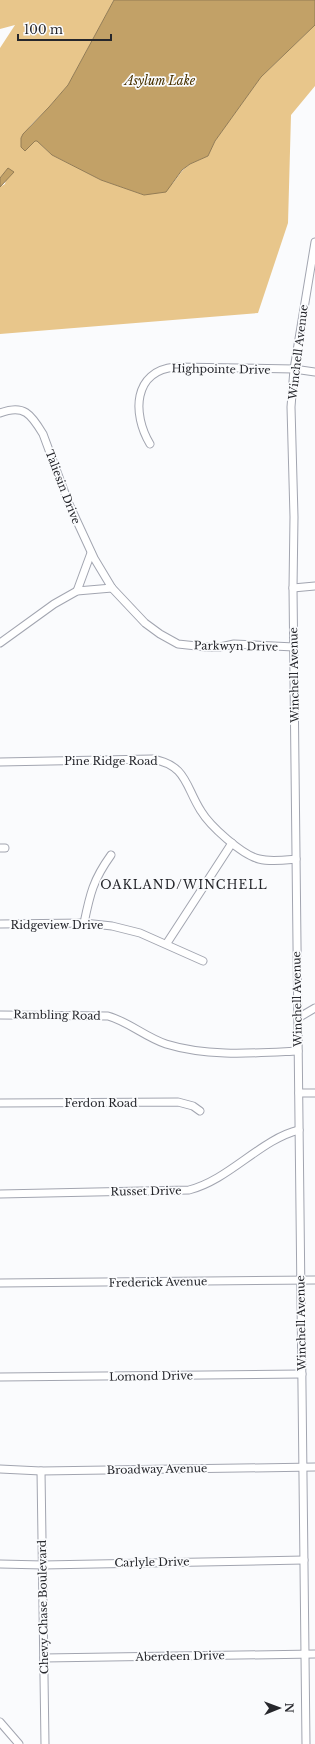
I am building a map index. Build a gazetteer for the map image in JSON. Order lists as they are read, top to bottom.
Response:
{
  "streets": {
    "street": [
      "Winchell Avenue",
      "Highpointe Drive",
      "Taliesin Drive",
      "Parkwyn Drive",
      "Pine Ridge Road",
      "Ridgeview Drive",
      "Rambling Road",
      "Ferdon Road",
      "Russet Drive",
      "Frederick Avenue",
      "Lomond Drive",
      "Broadway Avenue",
      "Carlyle Drive",
      "Chevy Chase Boulevard",
      "Aberdeen Drive"
    ]
  },
  "crossings": [
    ["Winchell Avenue", "Highpointe Drive"],
    ["Winchell Avenue", "Parkwyn Drive"],
    ["Winchell Avenue", "Pine Ridge Road"],
    ["Winchell Avenue", "Rambling Road"],
    ["Winchell Avenue", "Russet Drive"],
    ["Winchell Avenue", "Frederick Avenue"],
    ["Winchell Avenue", "Lomond Drive"],
    ["Winchell Avenue", "Broadway Avenue"],
    ["Winchell Avenue", "Carlyle Drive"],
    ["Winchell Avenue", "Aberdeen Drive"],
    ["Taliesin Drive", "Parkwyn Drive"],
    ["Broadway Avenue", "Chevy Chase Boulevard"],
    ["Carlyle Drive", "Chevy Chase Boulevard"],
    ["Chevy Chase Boulevard", "Aberdeen Drive"]
  ],
  "districts": ["OAKLAND/WINCHELL"],
  "water": ["Asylum Lake"],
  "scale_bar": "100 m",
  "north": "right"
}
